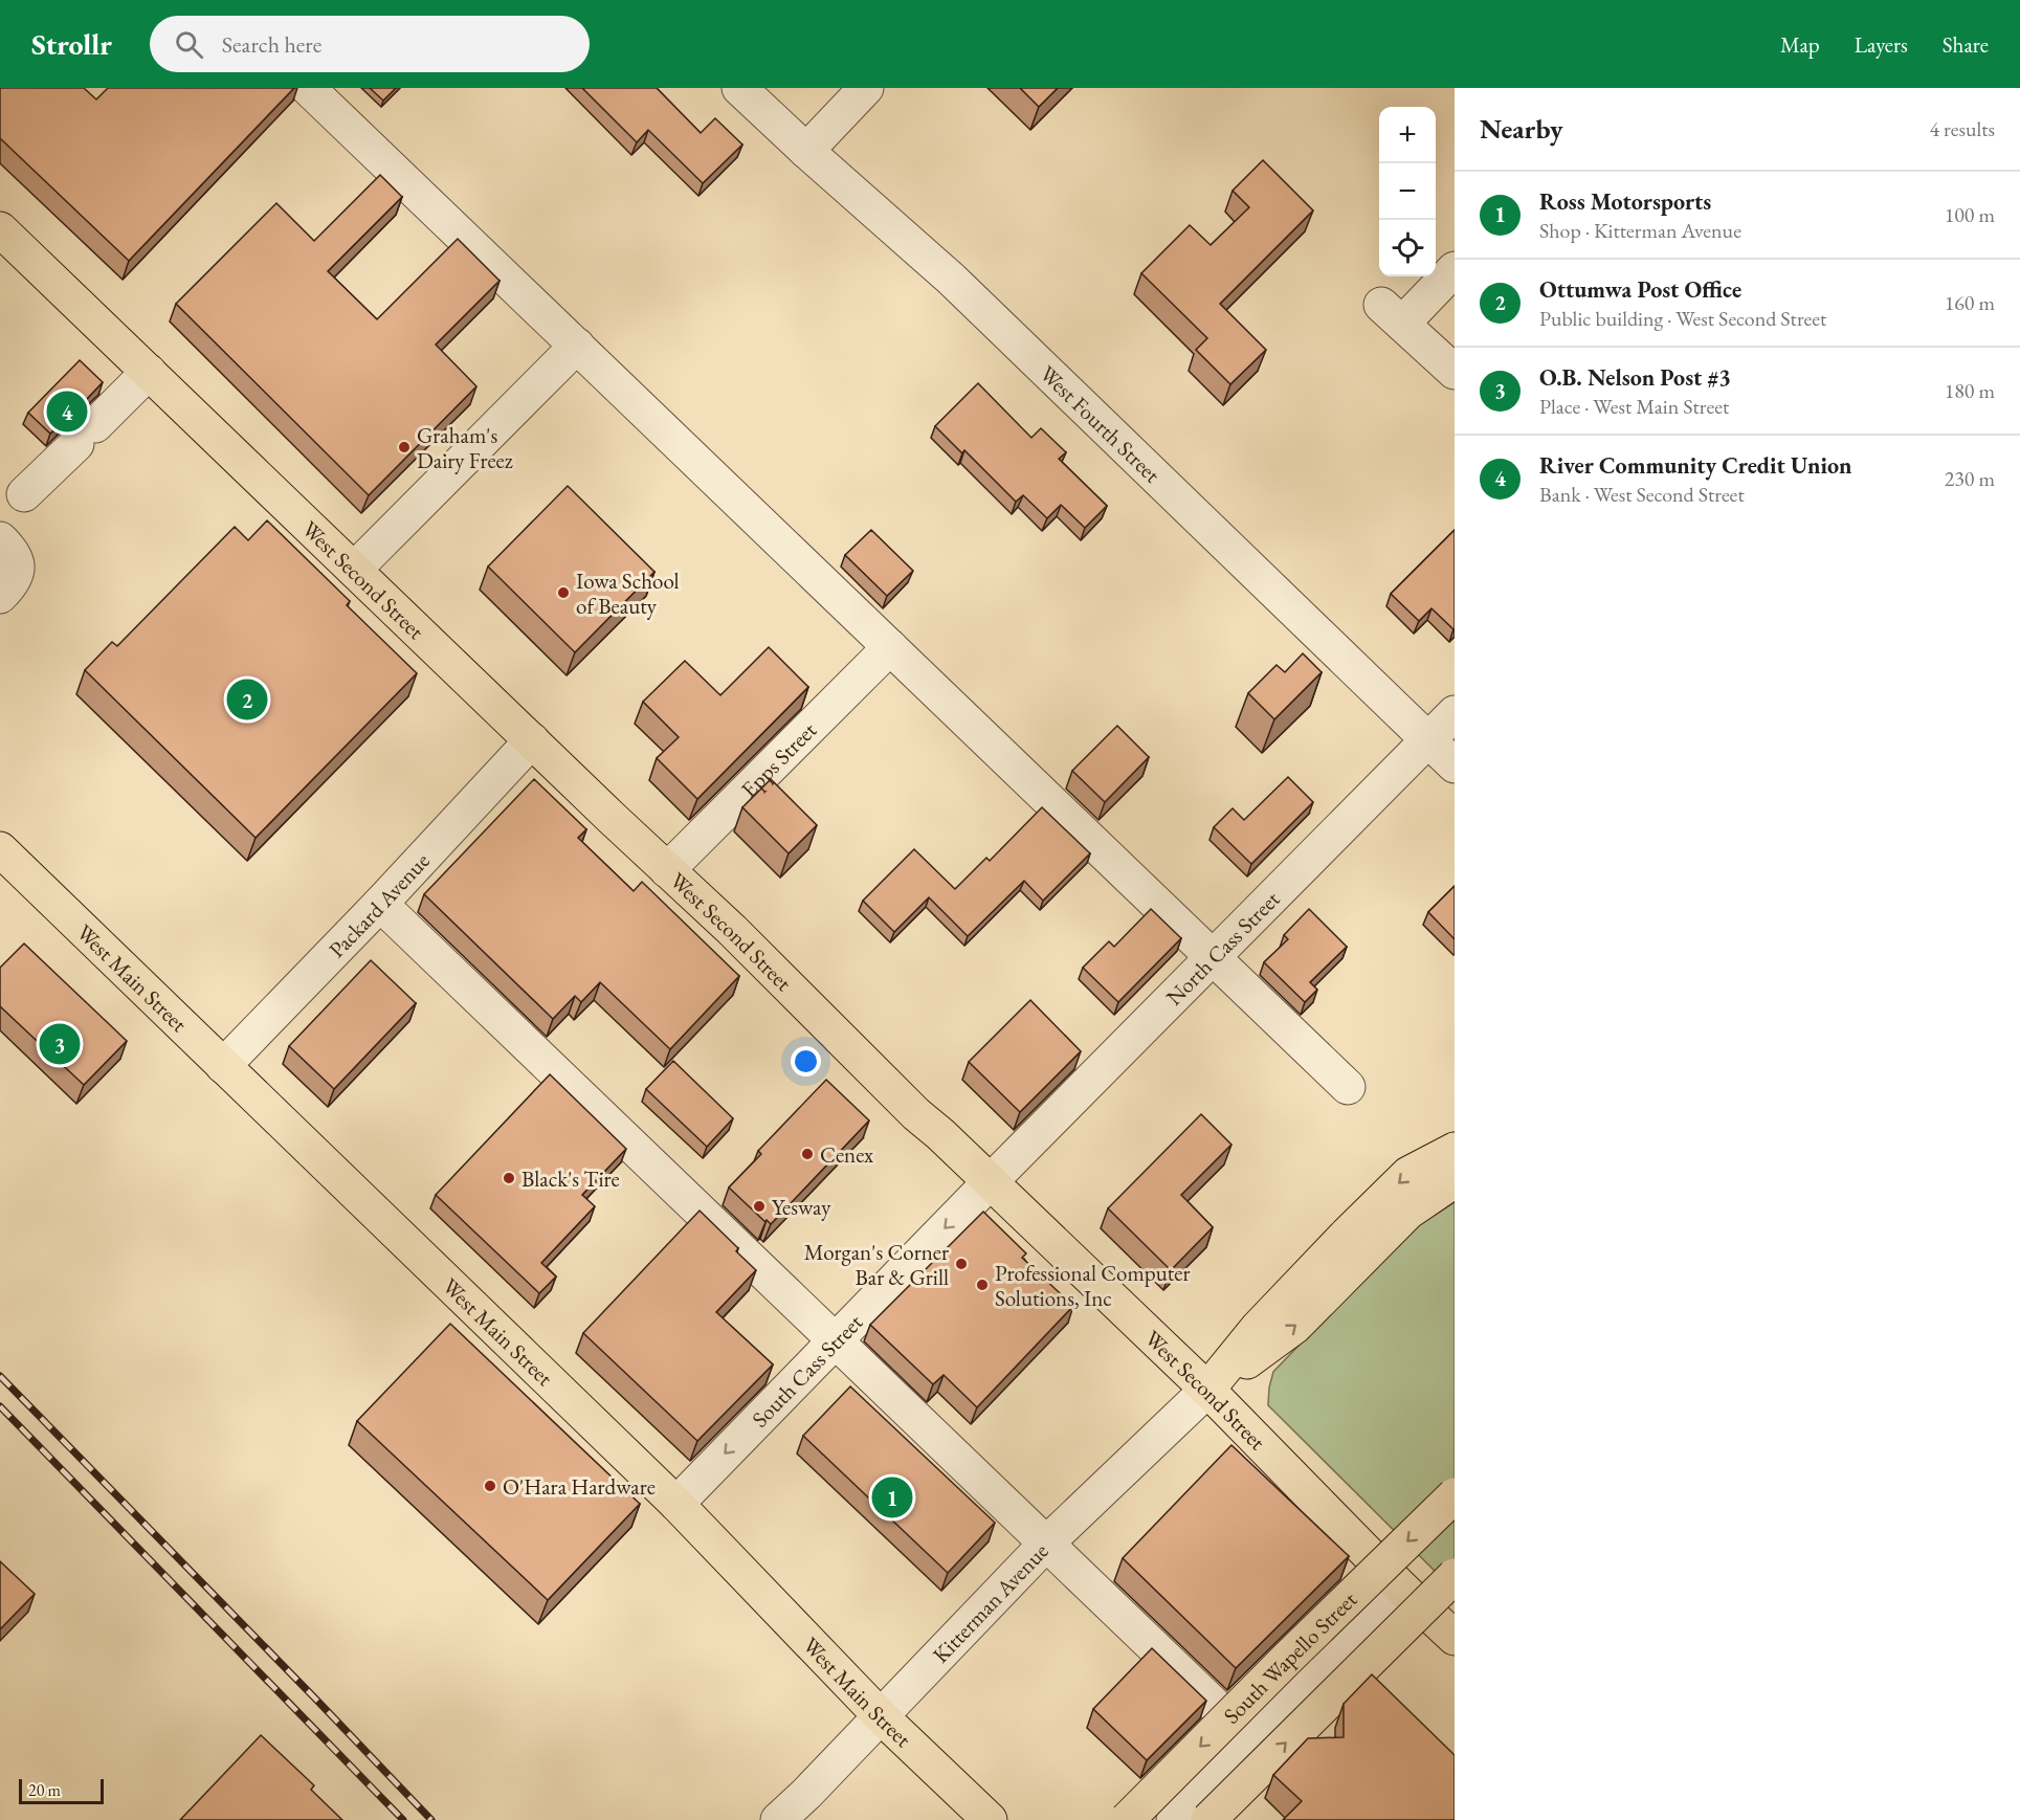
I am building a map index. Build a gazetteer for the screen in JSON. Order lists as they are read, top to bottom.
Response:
{
  "streets": {
    "main road": ["West Second Street", "West Main Street", "South Wapello Street"],
    "street": [
      "West Fourth Street",
      "Epps Street",
      "Packard Avenue",
      "North Cass Street",
      "South Cass Street",
      "Kitterman Avenue"
    ]
  },
  "crossings": [
    ["West Fourth Street", "North Cass Street"],
    ["West Second Street", "Epps Street"],
    ["West Second Street", "Packard Avenue"],
    ["West Second Street", "North Cass Street"],
    ["West Second Street", "South Cass Street"],
    ["West Second Street", "Kitterman Avenue"],
    ["West Second Street", "South Wapello Street"],
    ["Packard Avenue", "West Main Street"],
    ["North Cass Street", "South Cass Street"],
    ["West Main Street", "South Cass Street"],
    ["West Main Street", "Kitterman Avenue"]
  ],
  "one_way": ["South Cass Street"],
  "places": [
    "Graham's Dairy Freez",
    "Iowa School of Beauty",
    "Cenex",
    "Black's Tire",
    "Yesway",
    "Morgan's Corner Bar & Grill",
    "Professional Computer Solutions, Inc",
    "O'Hara Hardware"
  ],
  "scale_bar": "20 m",
  "page": {
    "header": "Strollr",
    "search": "Search here",
    "nav": ["Map", "Layers", "Share"],
    "heading": ["Nearby", "4 results"],
    "map_buttons": ["+", "−"],
    "list": [
      {
        "mark": "1",
        "name": "Ross Motorsports",
        "note": "Shop · Kitterman Avenue",
        "value": "100 m"
      },
      {
        "mark": "2",
        "name": "Ottumwa Post Office",
        "note": "Public building · West Second Street",
        "value": "160 m"
      },
      {
        "mark": "3",
        "name": "O.B. Nelson Post #3",
        "note": "Place · West Main Street",
        "value": "180 m"
      },
      {
        "mark": "4",
        "name": "River Community Credit Union",
        "note": "Bank · West Second Street",
        "value": "230 m"
      }
    ],
    "pins": [
      "4",
      "2",
      "3",
      "1"
    ],
    "scale": "20 m"
  }
}
